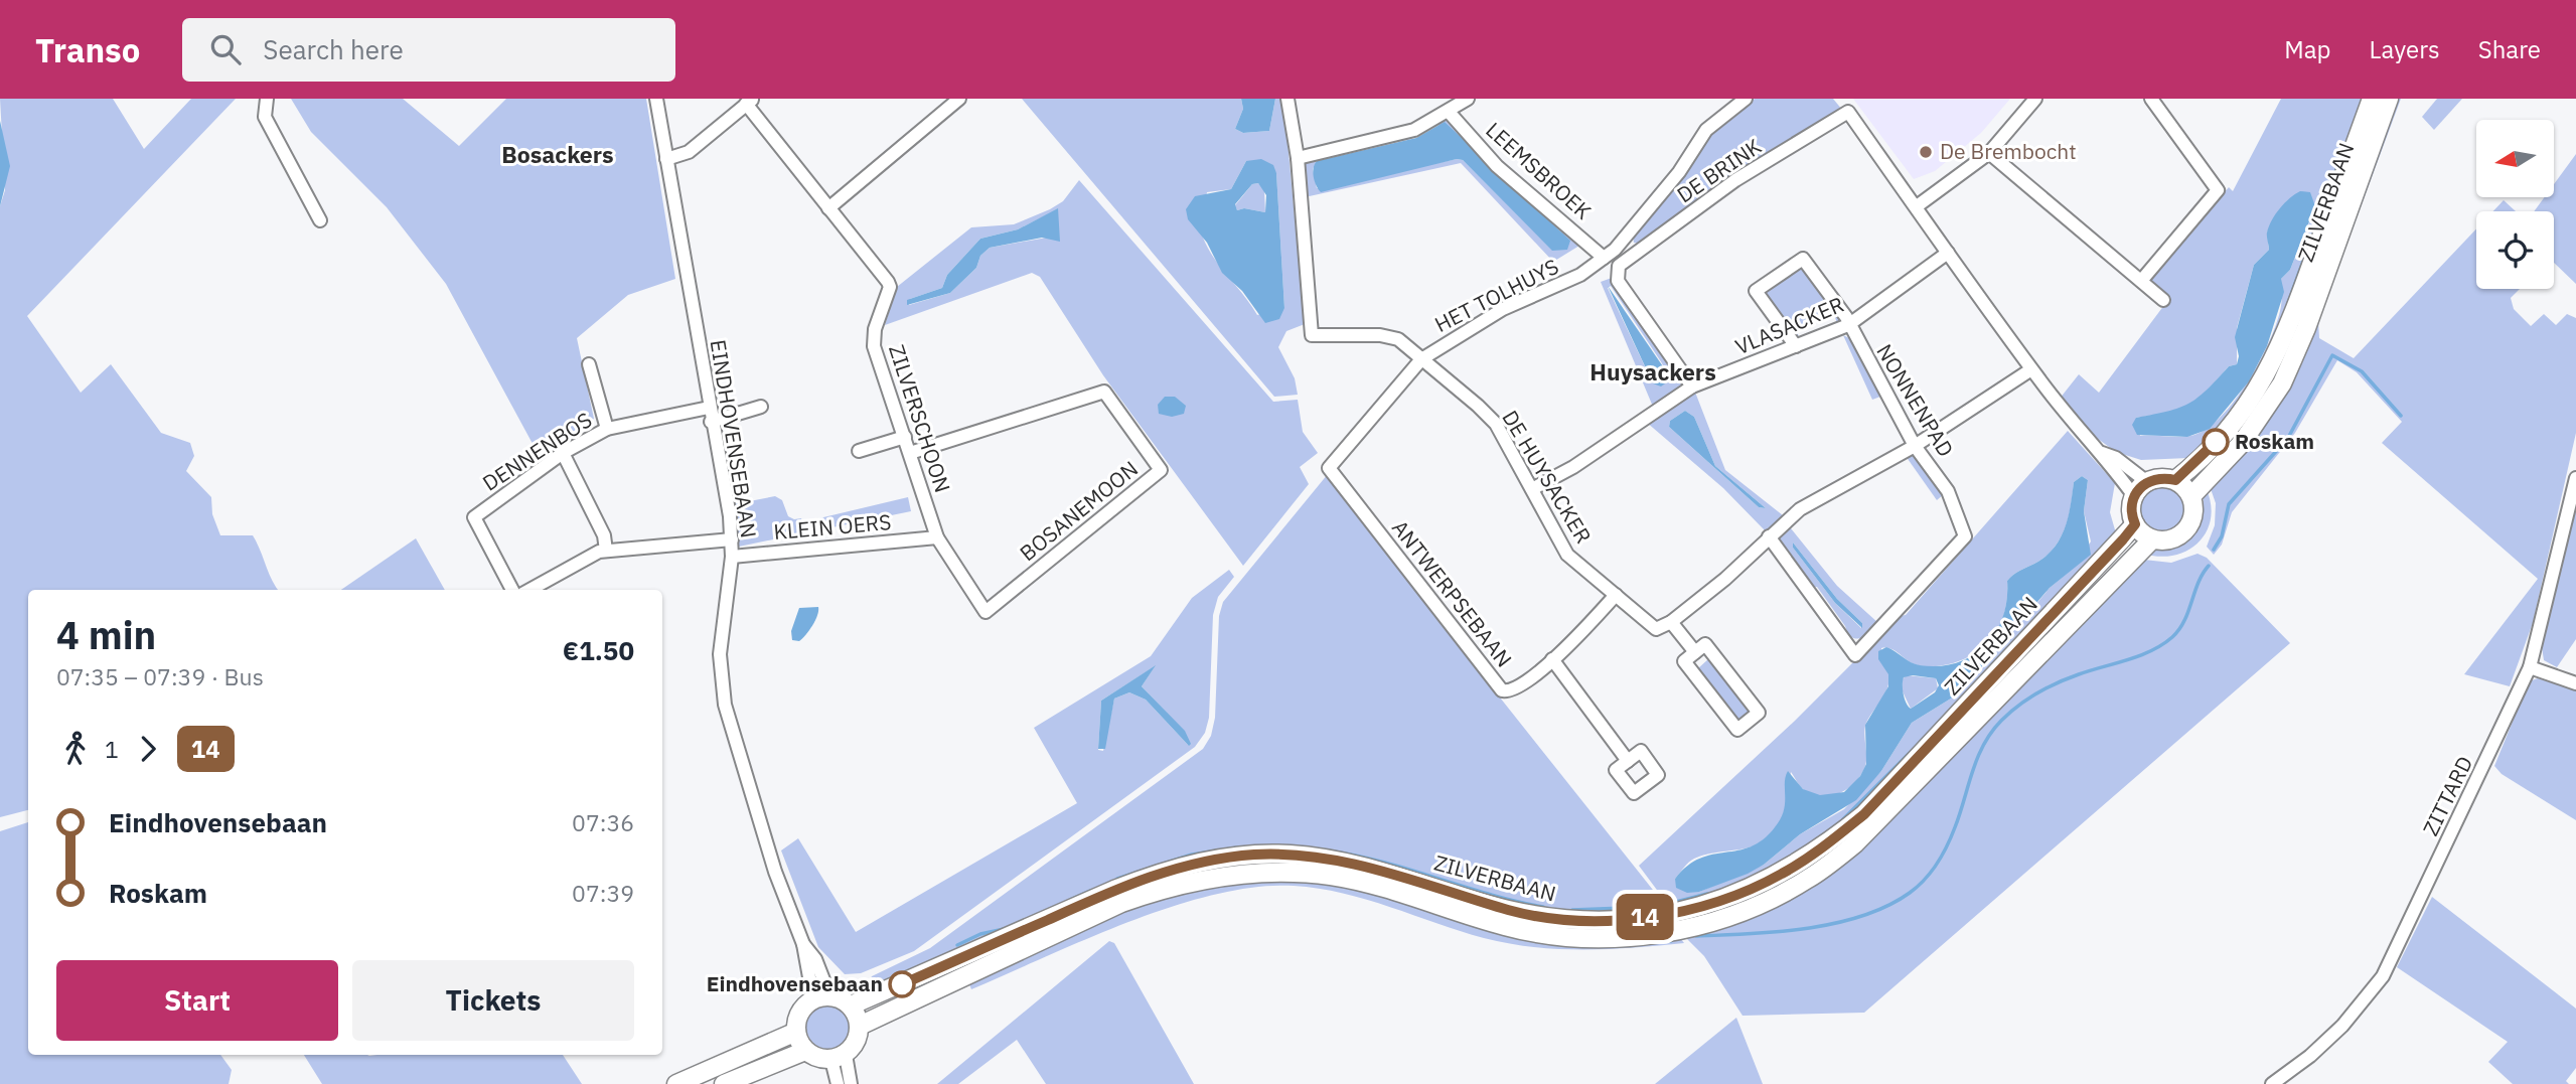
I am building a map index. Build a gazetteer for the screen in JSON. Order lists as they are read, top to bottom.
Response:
{
  "streets": {
    "main road": ["ZILVERBAAN"],
    "street": [
      "LEEMSBROEK",
      "DE BRINK",
      "HET TOLHUYS",
      "VLASACKER",
      "NONNENPAD",
      "ZILVERSCHOON",
      "EINDHOVENSEBAAN",
      "DENNENBOS",
      "DE HUYSACKER",
      "BOSANEMOON",
      "KLEIN OERS",
      "ANTWERPSEBAAN",
      "ZITTARD"
    ]
  },
  "crossings": [
    ["LEEMSBROEK", "DE BRINK"],
    ["LEEMSBROEK", "HET TOLHUYS"],
    ["DE BRINK", "HET TOLHUYS"],
    ["DE BRINK", "VLASACKER"],
    ["ZILVERBAAN", "EINDHOVENSEBAAN"],
    ["HET TOLHUYS", "DE HUYSACKER"],
    ["HET TOLHUYS", "ANTWERPSEBAAN"],
    ["VLASACKER", "NONNENPAD"],
    ["VLASACKER", "DE HUYSACKER"],
    ["ZILVERSCHOON", "BOSANEMOON"],
    ["ZILVERSCHOON", "KLEIN OERS"],
    ["EINDHOVENSEBAAN", "DENNENBOS"],
    ["EINDHOVENSEBAAN", "KLEIN OERS"],
    ["DE HUYSACKER", "ANTWERPSEBAAN"]
  ],
  "districts": ["Bosackers", "Huysackers"],
  "places": ["De Brembocht", "Roskam", "Eindhovensebaan"],
  "lines": ["bus line 14"],
  "north": "left",
  "page": {
    "header": "Transo",
    "search": "Search here",
    "nav": ["Map", "Layers", "Share"],
    "on_map": "14",
    "heading": ["4 min", "07:35 – 07:39 · Bus", "€1.50"],
    "legs": ["1", "14"],
    "list": [
      {
        "name": "Eindhovensebaan",
        "value": "07:36"
      },
      {
        "name": "Roskam",
        "value": "07:39"
      }
    ],
    "buttons": ["Start", "Tickets"]
  }
}
